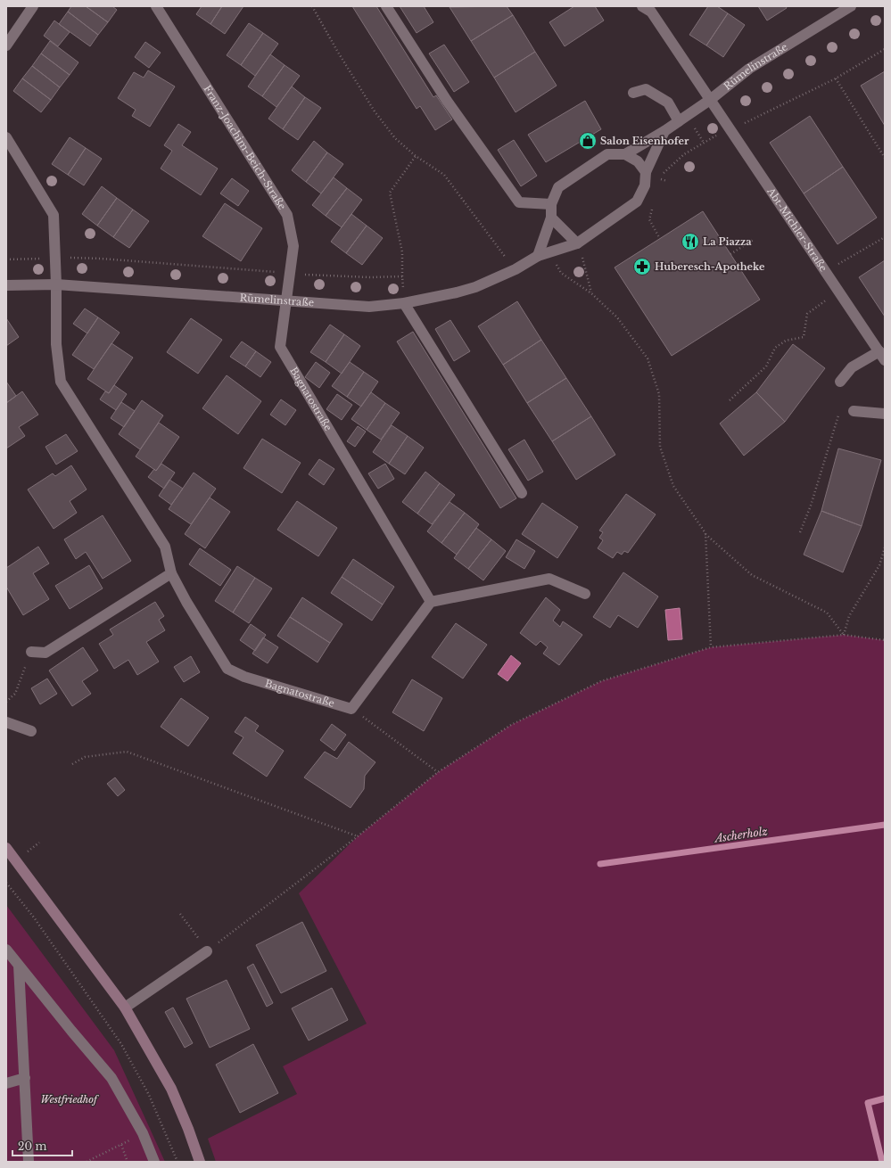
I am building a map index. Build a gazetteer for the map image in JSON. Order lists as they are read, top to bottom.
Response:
{
  "streets": {
    "street": [
      "Rümelinstraße",
      "Franz-Joachim-Beich-Straße",
      "Abt-Michler-Straße",
      "Bagnatostraße"
    ]
  },
  "crossings": [
    ["Rümelinstraße", "Franz-Joachim-Beich-Straße"],
    ["Rümelinstraße", "Abt-Michler-Straße"],
    ["Rümelinstraße", "Bagnatostraße"],
    ["Franz-Joachim-Beich-Straße", "Bagnatostraße"]
  ],
  "water": ["Ascherholz"],
  "parks": ["Westfriedhof"],
  "places": {
    "shop": ["Salon Eisenhofer"],
    "restaurant": ["La Piazza"],
    "pharmacy": ["Huberesch-Apotheke"]
  },
  "scale_bar": "20 m"
}
